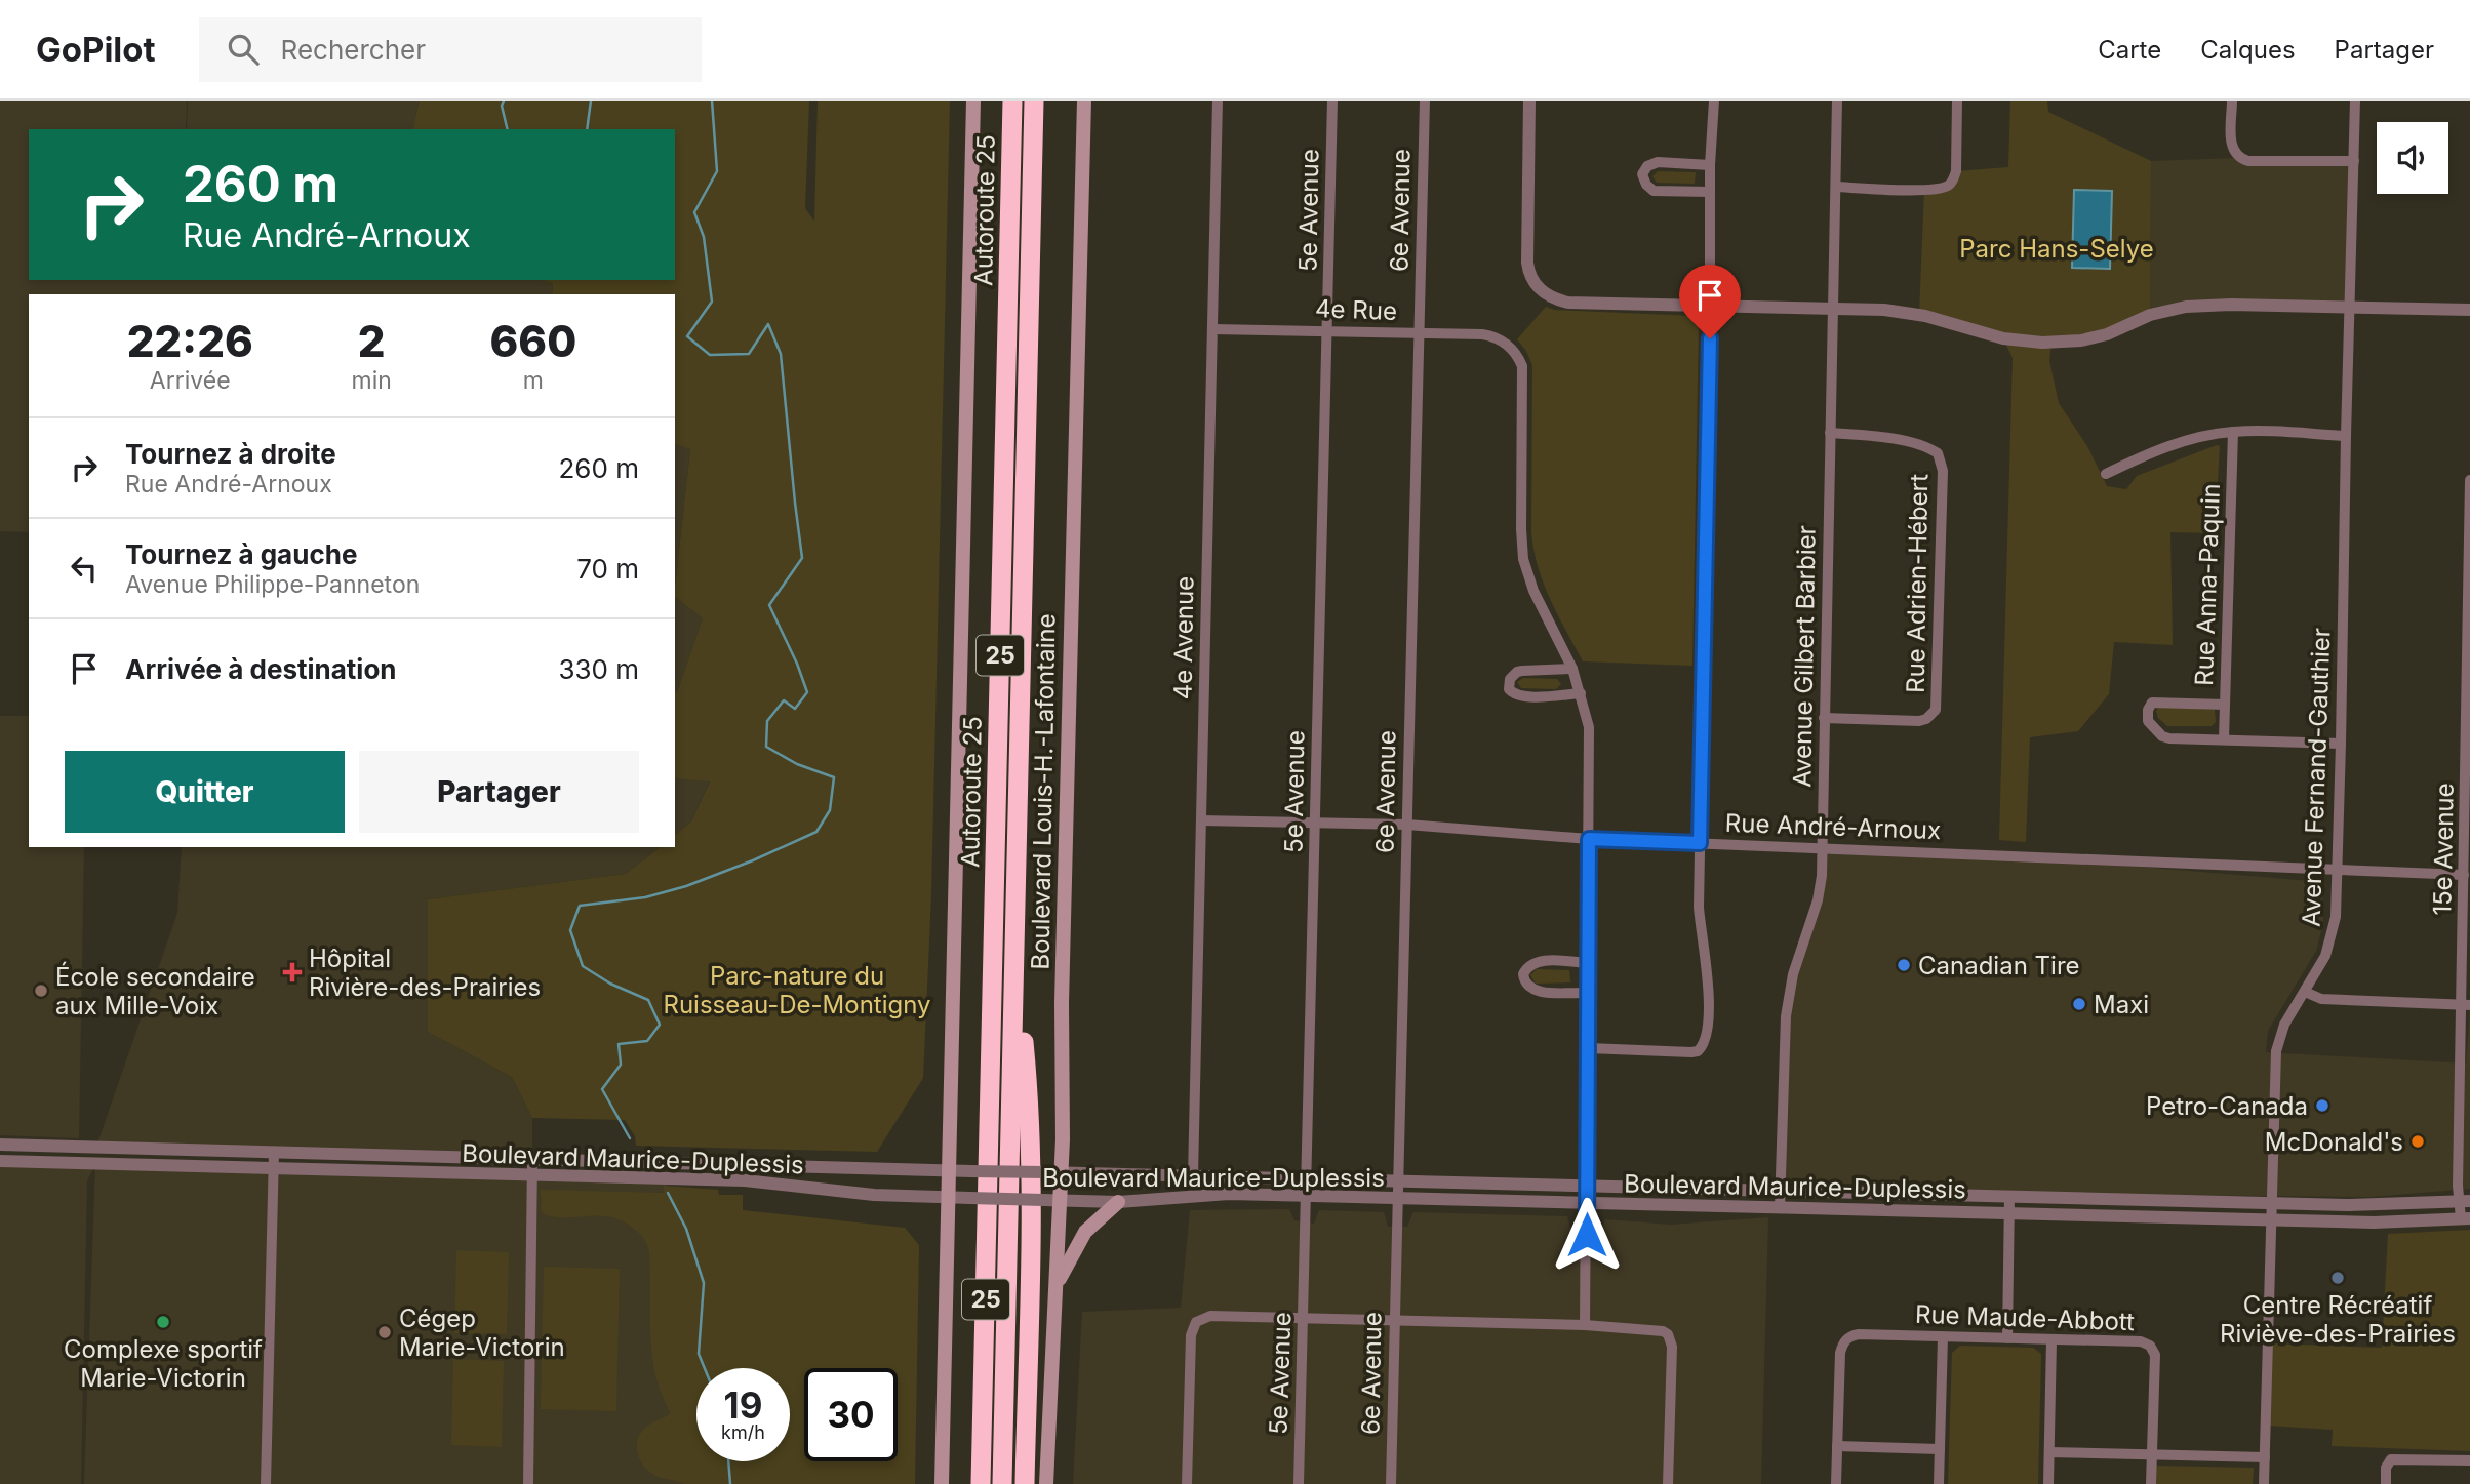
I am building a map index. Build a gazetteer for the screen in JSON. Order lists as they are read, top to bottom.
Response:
{
  "streets": {
    "highway": ["Autoroute 25", "25"],
    "main road": ["Boulevard Louis-H.-Lafontaine"],
    "street": [
      "5e Avenue",
      "6e Avenue",
      "4e Rue",
      "Rue Adrien-Hébert",
      "Rue Anna-Paquin",
      "4e Avenue",
      "Avenue Gilbert Barbier",
      "Avenue Fernand-Gauthier",
      "Rue André-Arnoux",
      "15e Avenue",
      "Boulevard Maurice-Duplessis",
      "Rue Maude-Abbott"
    ]
  },
  "crossings": [
    ["5e Avenue", "4e Rue"],
    ["5e Avenue", "Rue André-Arnoux"],
    ["5e Avenue", "Boulevard Maurice-Duplessis"],
    ["6e Avenue", "4e Rue"],
    ["6e Avenue", "Rue André-Arnoux"],
    ["6e Avenue", "Boulevard Maurice-Duplessis"],
    ["4e Rue", "4e Avenue"],
    ["Rue Adrien-Hébert", "Avenue Gilbert Barbier"],
    ["4e Avenue", "Rue André-Arnoux"],
    ["4e Avenue", "Boulevard Maurice-Duplessis"],
    ["Avenue Gilbert Barbier", "Rue André-Arnoux"],
    ["Avenue Gilbert Barbier", "Boulevard Maurice-Duplessis"],
    ["Avenue Fernand-Gauthier", "Rue André-Arnoux"],
    ["Avenue Fernand-Gauthier", "Boulevard Maurice-Duplessis"],
    ["Boulevard Louis-H.-Lafontaine", "Boulevard Maurice-Duplessis"],
    ["Rue André-Arnoux", "15e Avenue"],
    ["15e Avenue", "Boulevard Maurice-Duplessis"]
  ],
  "parks": ["Parc Hans-Selye", "Parc-nature du Ruisseau-De-Montigny"],
  "places": {
    "other": [
      "Canadian Tire",
      "École secondaire aux Mille-Voix",
      "Maxi",
      "Petro-Canada",
      "McDonald's",
      "Centre Récréatif Riviève-des-Prairies",
      "Complexe sportif Marie-Victorin",
      "Cégep Marie-Victorin"
    ],
    "health": ["Hôpital Rivière-des-Prairies"]
  },
  "page": {
    "header": "GoPilot",
    "search": "Rechercher",
    "nav": ["Carte", "Calques", "Partager"],
    "turn": ["260 m", "Rue André-Arnoux"],
    "eta": [
      "22:26",
      "Arrivée",
      "2",
      "min",
      "660",
      "m"
    ],
    "list": [
      {
        "name": "Tournez à droite",
        "note": "Rue André-Arnoux",
        "value": "260 m"
      },
      {
        "name": "Tournez à gauche",
        "note": "Avenue Philippe-Panneton",
        "value": "70 m"
      },
      {
        "name": "Arrivée à destination",
        "value": "330 m"
      }
    ],
    "buttons": ["Quitter", "Partager"],
    "speed": "19 km/h",
    "limit": "30"
  }
}
